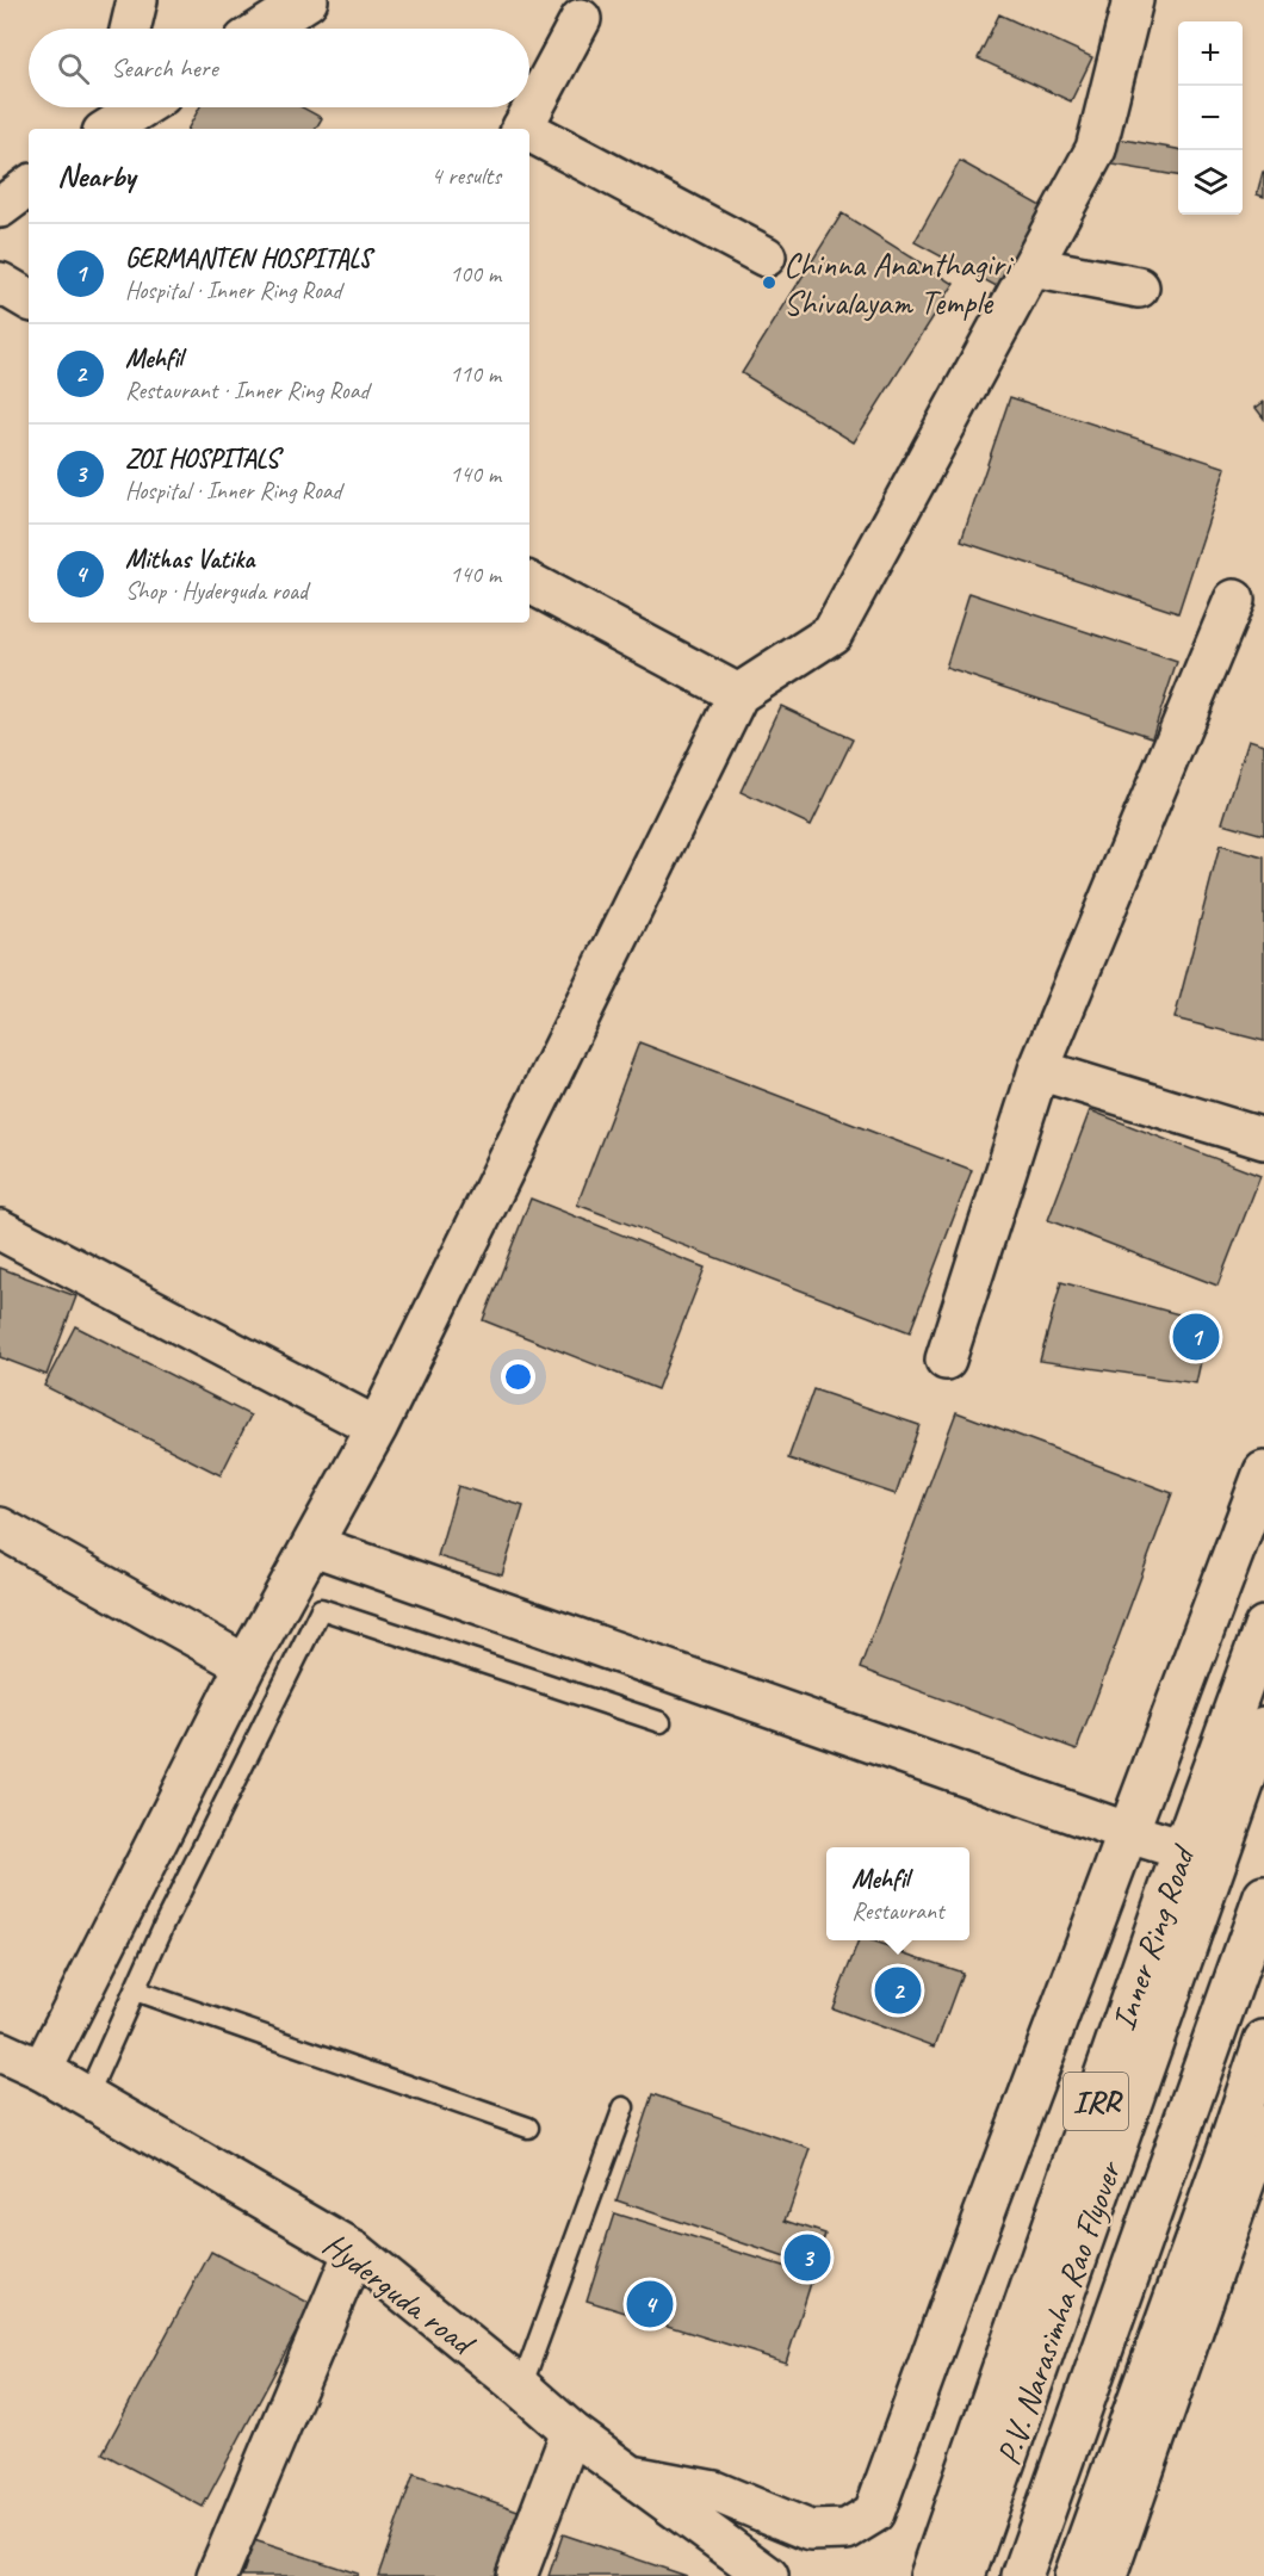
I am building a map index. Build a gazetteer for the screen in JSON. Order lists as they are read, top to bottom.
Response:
{
  "streets": {
    "main road": [
      "Inner Ring Road",
      "IRR",
      "Hyderguda road",
      "P.V. Narasimha Rao Flyover"
    ]
  },
  "places": ["Chinna Ananthagiri Shivalayam Temple"],
  "page": {
    "map_buttons": ["+", "−"],
    "search": "Search here",
    "heading": ["Nearby", "4 results"],
    "list": [
      {
        "mark": "1",
        "name": "GERMANTEN HOSPITALS",
        "note": "Hospital · Inner Ring Road",
        "value": "100 m"
      },
      {
        "mark": "2",
        "name": "Mehfil",
        "note": "Restaurant · Inner Ring Road",
        "value": "110 m"
      },
      {
        "mark": "3",
        "name": "ZOI HOSPITALS",
        "note": "Hospital · Inner Ring Road",
        "value": "140 m"
      },
      {
        "mark": "4",
        "name": "Mithas Vatika",
        "note": "Shop · Hyderguda road",
        "value": "140 m"
      }
    ],
    "pins": [
      "1",
      "2",
      "3",
      "4"
    ],
    "popup": ["Mehfil", "Restaurant"]
  }
}
